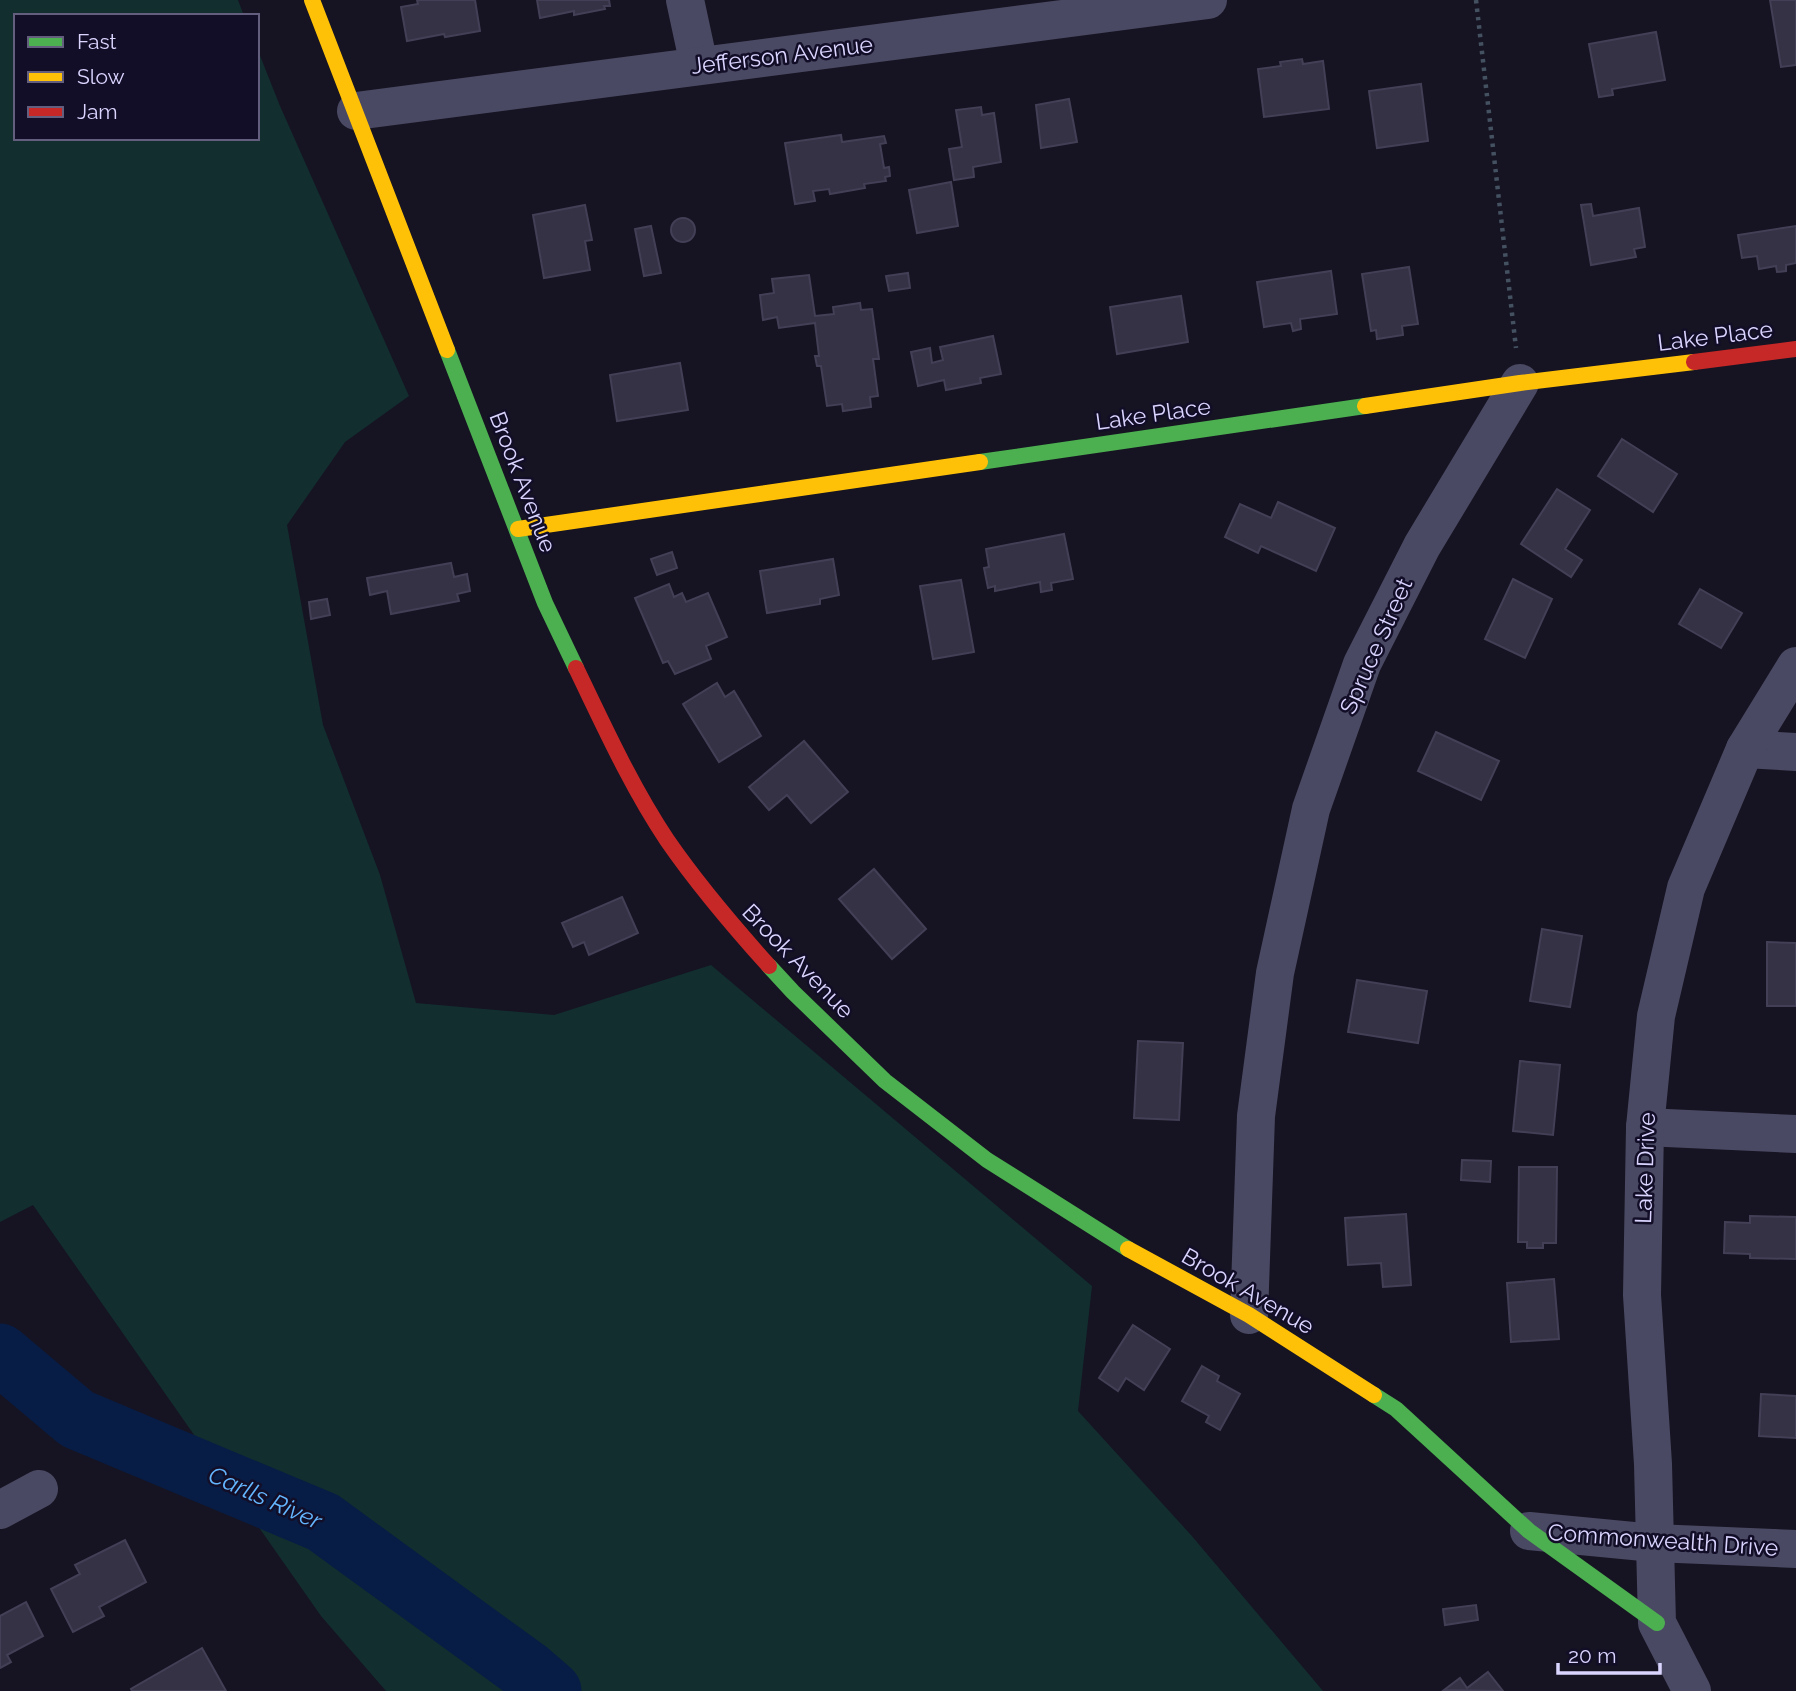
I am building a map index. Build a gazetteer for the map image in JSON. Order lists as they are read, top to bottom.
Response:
{
  "streets": {
    "street": [
      "Jefferson Avenue",
      "Lake Place",
      "Brook Avenue",
      "Spruce Street",
      "Lake Drive",
      "Commonwealth Drive"
    ]
  },
  "crossings": [
    ["Jefferson Avenue", "Brook Avenue"],
    ["Lake Place", "Brook Avenue"],
    ["Lake Place", "Spruce Street"],
    ["Brook Avenue", "Spruce Street"],
    ["Brook Avenue", "Lake Drive"],
    ["Brook Avenue", "Commonwealth Drive"],
    ["Lake Drive", "Commonwealth Drive"]
  ],
  "water": ["Carlls River"],
  "legend": ["Fast", "Slow", "Jam"],
  "scale_bar": "20 m"
}
